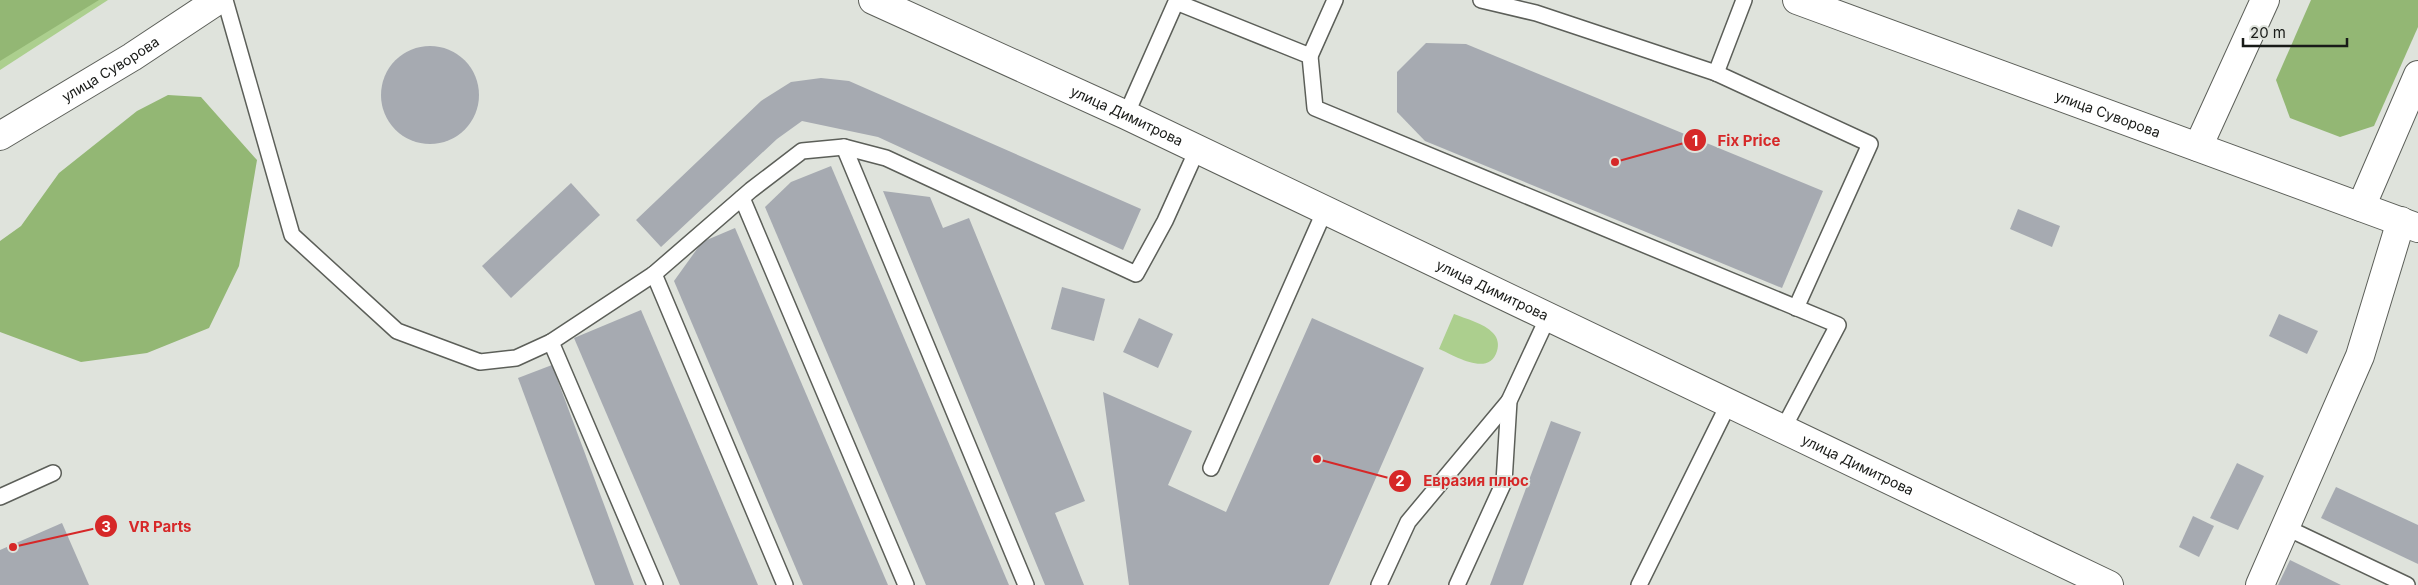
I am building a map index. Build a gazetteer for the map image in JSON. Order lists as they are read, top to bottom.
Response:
{
  "streets": {
    "main road": ["улица Суворова", "улица Димитрова"]
  },
  "places": ["Fix Price", "Евразия плюс", "VR Parts"],
  "scale_bar": "20 m"
}
